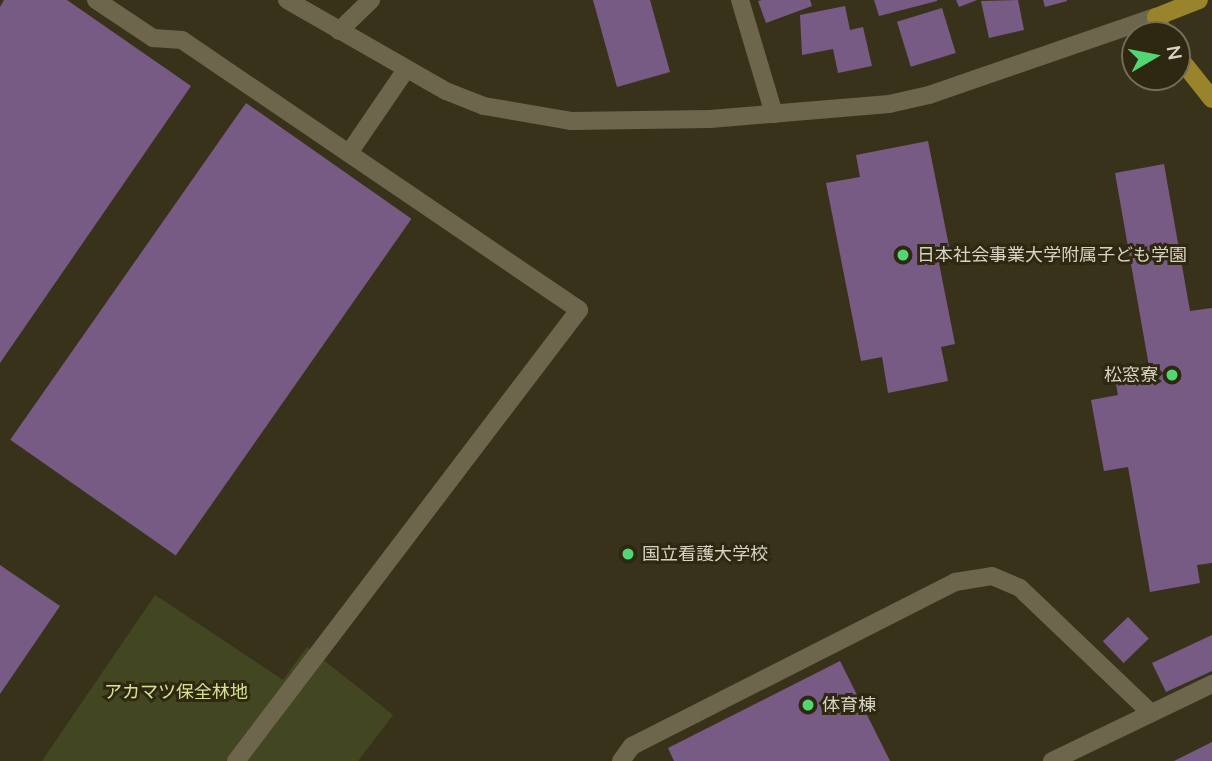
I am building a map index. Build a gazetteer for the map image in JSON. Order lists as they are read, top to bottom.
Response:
{
  "parks": ["アカマツ保全林地"],
  "places": [
    "日本社会事業大学附属子ども学園",
    "松窓寮",
    "国立看護大学校",
    "体育棟"
  ],
  "north": "right"
}
